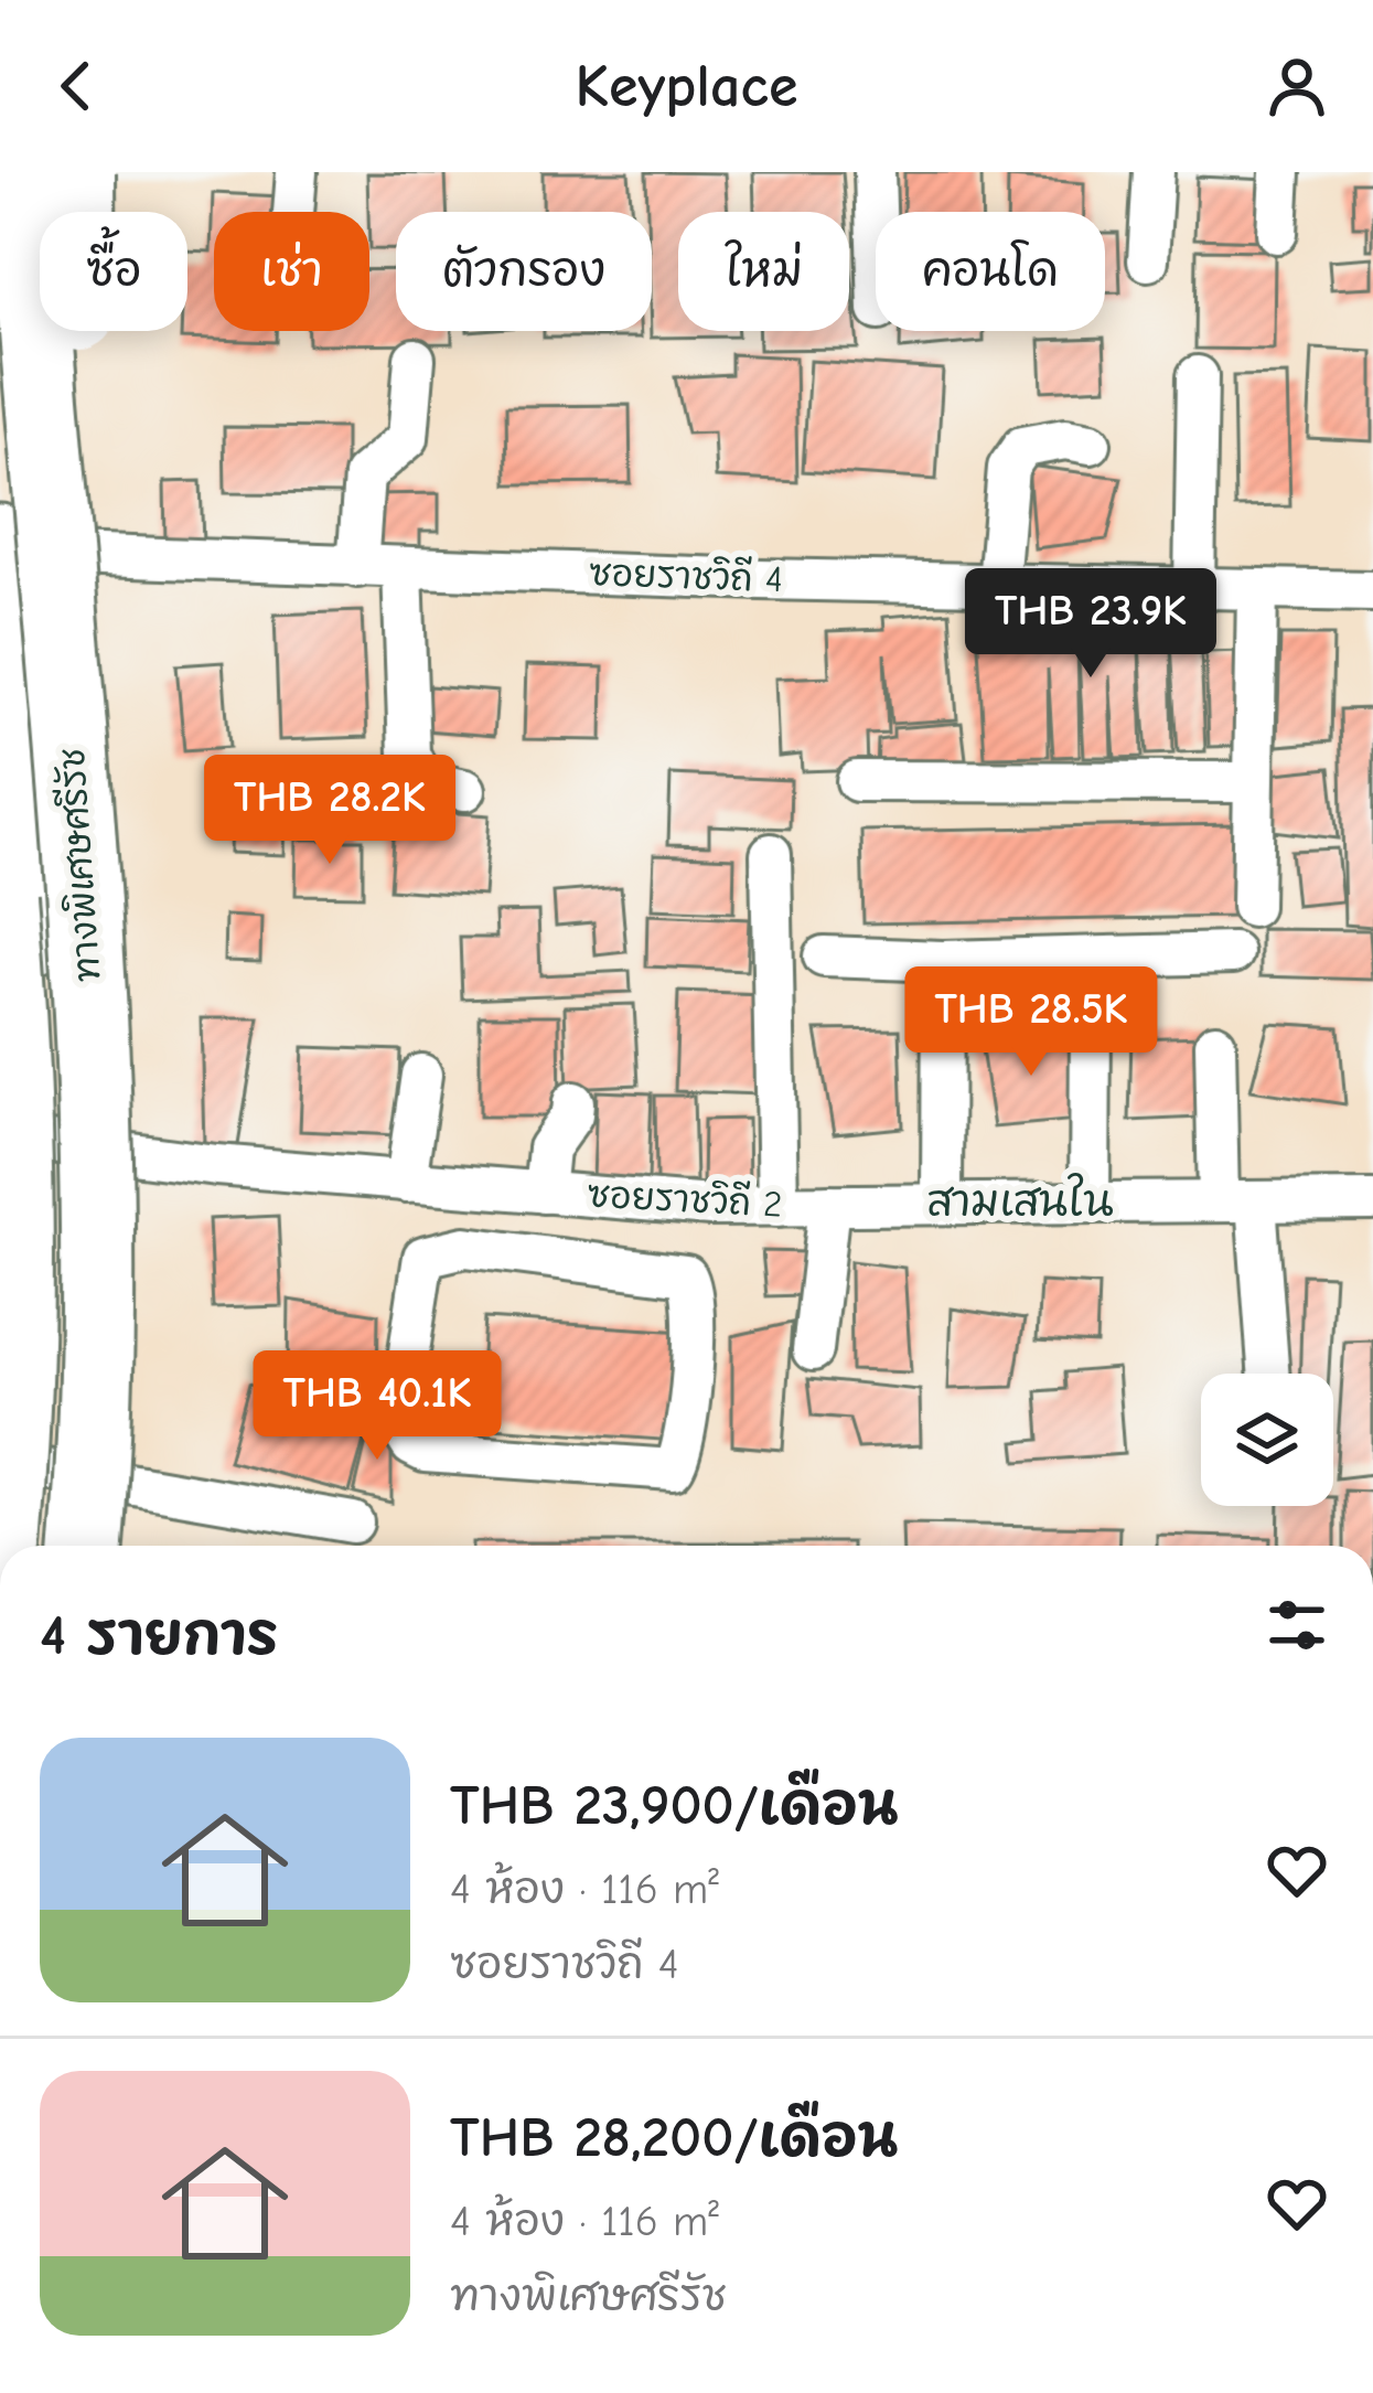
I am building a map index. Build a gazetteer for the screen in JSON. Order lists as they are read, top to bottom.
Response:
{
  "streets": {
    "highway": ["ทางพิเศษศรีรัช"],
    "street": ["ซอยราชวิถี 4", "ซอยราชวิถี 2"]
  },
  "districts": ["สามเสนใน"],
  "page": {
    "header": "Keyplace",
    "chip": [
      "ซื้อ",
      "เช่า",
      "ตัวกรอง",
      "ใหม่",
      "คอนโด"
    ],
    "price": [
      "THB 23.9K",
      "THB 28.2K",
      "THB 28.5K",
      "THB 40.1K"
    ],
    "heading": "4 รายการ",
    "list": [
      {
        "name": "THB 23,900/เดือน",
        "note": "4 ห้อง · 116 m² · ซอยราชวิถี 4"
      },
      {
        "name": "THB 28,200/เดือน",
        "note": "4 ห้อง · 116 m² · ทางพิเศษศรีรัช"
      }
    ]
  }
}
